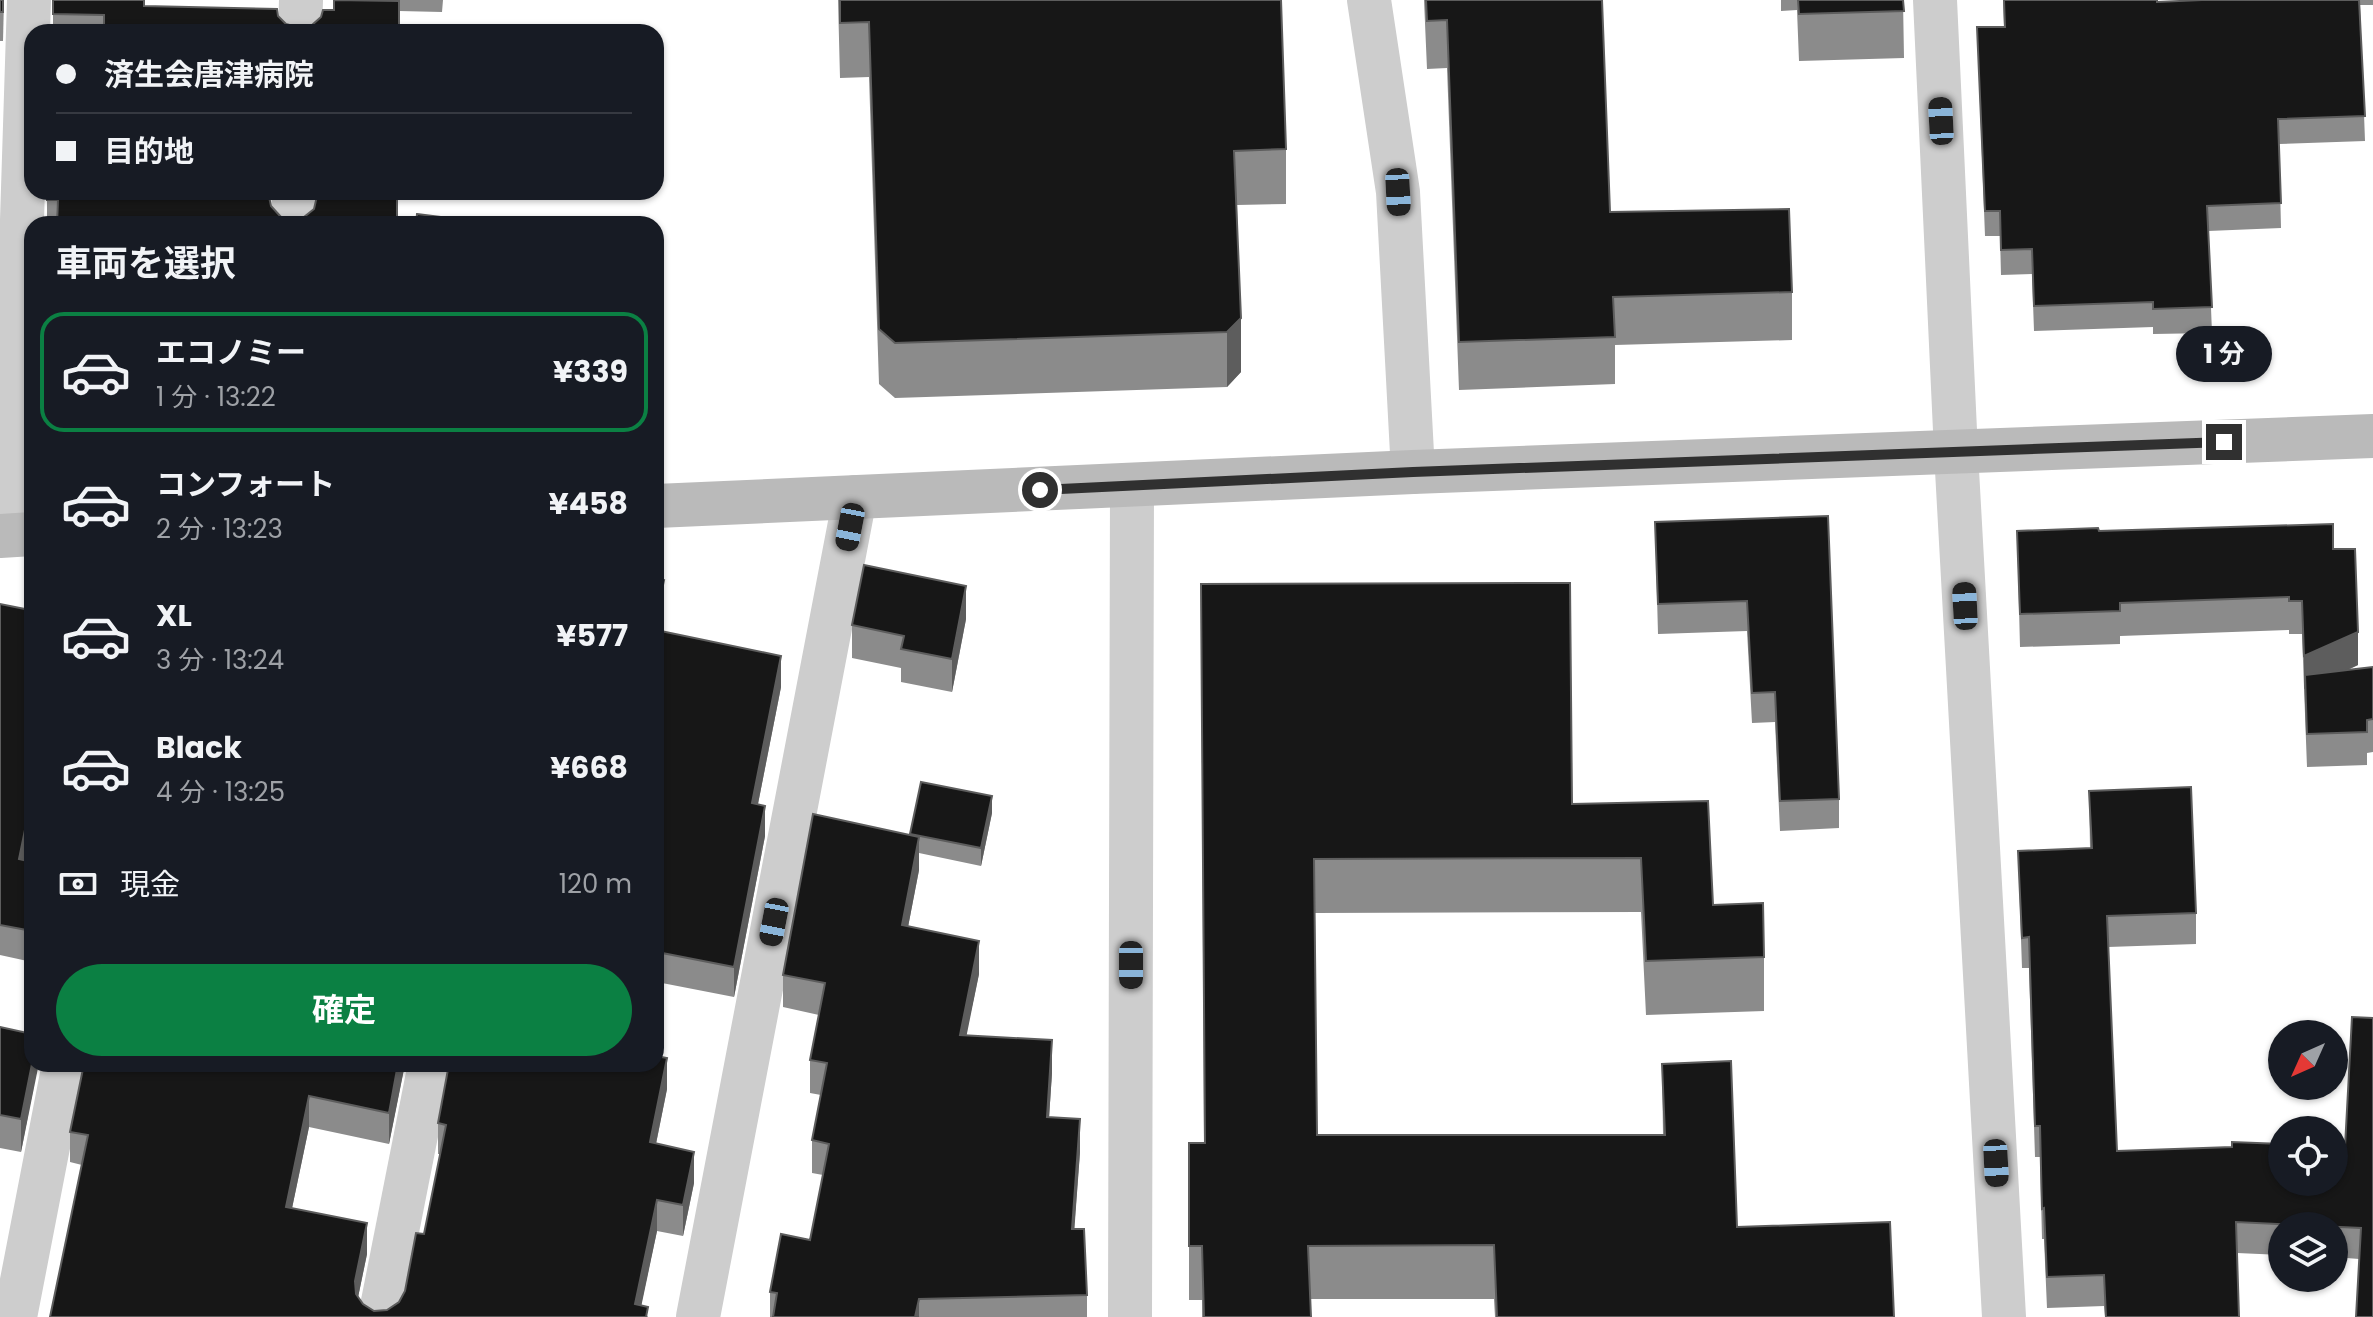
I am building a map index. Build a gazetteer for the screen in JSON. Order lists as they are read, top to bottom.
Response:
{
  "north": "bottom left",
  "page": {
    "banner": ["済生会唐津病院", "目的地"],
    "heading": "車両を選択",
    "list": [
      {
        "name": "エコノミー",
        "note": "1 分 · 13:22",
        "value": "¥339"
      },
      {
        "name": "コンフォート",
        "note": "2 分 · 13:23",
        "value": "¥458"
      },
      {
        "name": "XL",
        "note": "3 分 · 13:24",
        "value": "¥577"
      },
      {
        "name": "Black",
        "note": "4 分 · 13:25",
        "value": "¥668"
      }
    ],
    "bubble": "1 分",
    "pay": ["現金", "120 m"],
    "buttons": "確定"
  }
}
